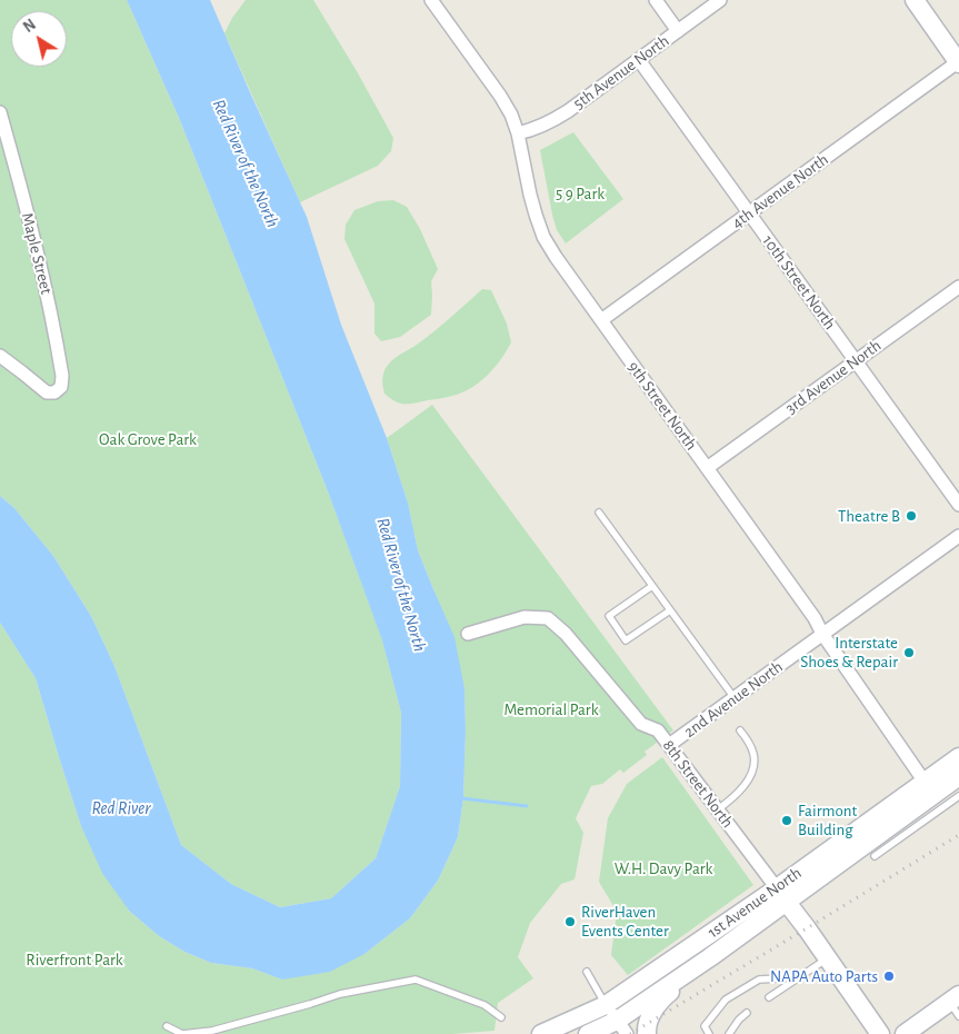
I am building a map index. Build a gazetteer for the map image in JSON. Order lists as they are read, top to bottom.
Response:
{
  "streets": {
    "main road": ["8th Street North", "1st Avenue North"],
    "street": [
      "5th Avenue North",
      "4th Avenue North",
      "Maple Street",
      "10th Street North",
      "3rd Avenue North",
      "9th Street North",
      "2nd Avenue North"
    ]
  },
  "crossings": [
    ["5th Avenue North", "10th Street North"],
    ["5th Avenue North", "9th Street North"],
    ["4th Avenue North", "10th Street North"],
    ["4th Avenue North", "9th Street North"],
    ["10th Street North", "3rd Avenue North"],
    ["3rd Avenue North", "9th Street North"],
    ["9th Street North", "2nd Avenue North"],
    ["9th Street North", "1st Avenue North"],
    ["2nd Avenue North", "8th Street North"],
    ["8th Street North", "1st Avenue North"]
  ],
  "water": ["Red River of the North", "Red River"],
  "parks": [
    "5 9 Park",
    "Oak Grove Park",
    "Memorial Park",
    "W.H. Davy Park",
    "Riverfront Park"
  ],
  "places": [
    "Theatre B",
    "Interstate Shoes & Repair",
    "Fairmont Building",
    "RiverHaven Events Center",
    "NAPA Auto Parts"
  ],
  "north": "top left"
}
